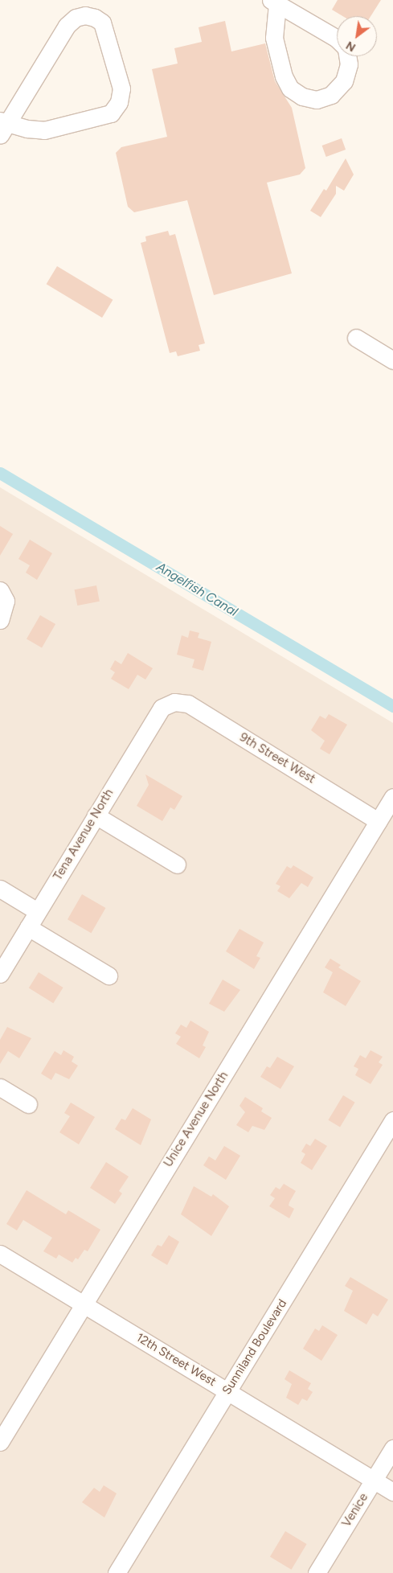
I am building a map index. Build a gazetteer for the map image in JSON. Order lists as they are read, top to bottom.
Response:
{
  "streets": {
    "street": [
      "9th Street West",
      "Tena Avenue North",
      "Unice Avenue North",
      "Sunniland Boulevard",
      "12th Street West",
      "Venice"
    ]
  },
  "crossings": [
    ["9th Street West", "Tena Avenue North"],
    ["9th Street West", "Unice Avenue North"],
    ["Unice Avenue North", "12th Street West"],
    ["Sunniland Boulevard", "12th Street West"],
    ["12th Street West", "Venice"]
  ],
  "water": ["Angelfish Canal"],
  "north": "bottom left"
}
